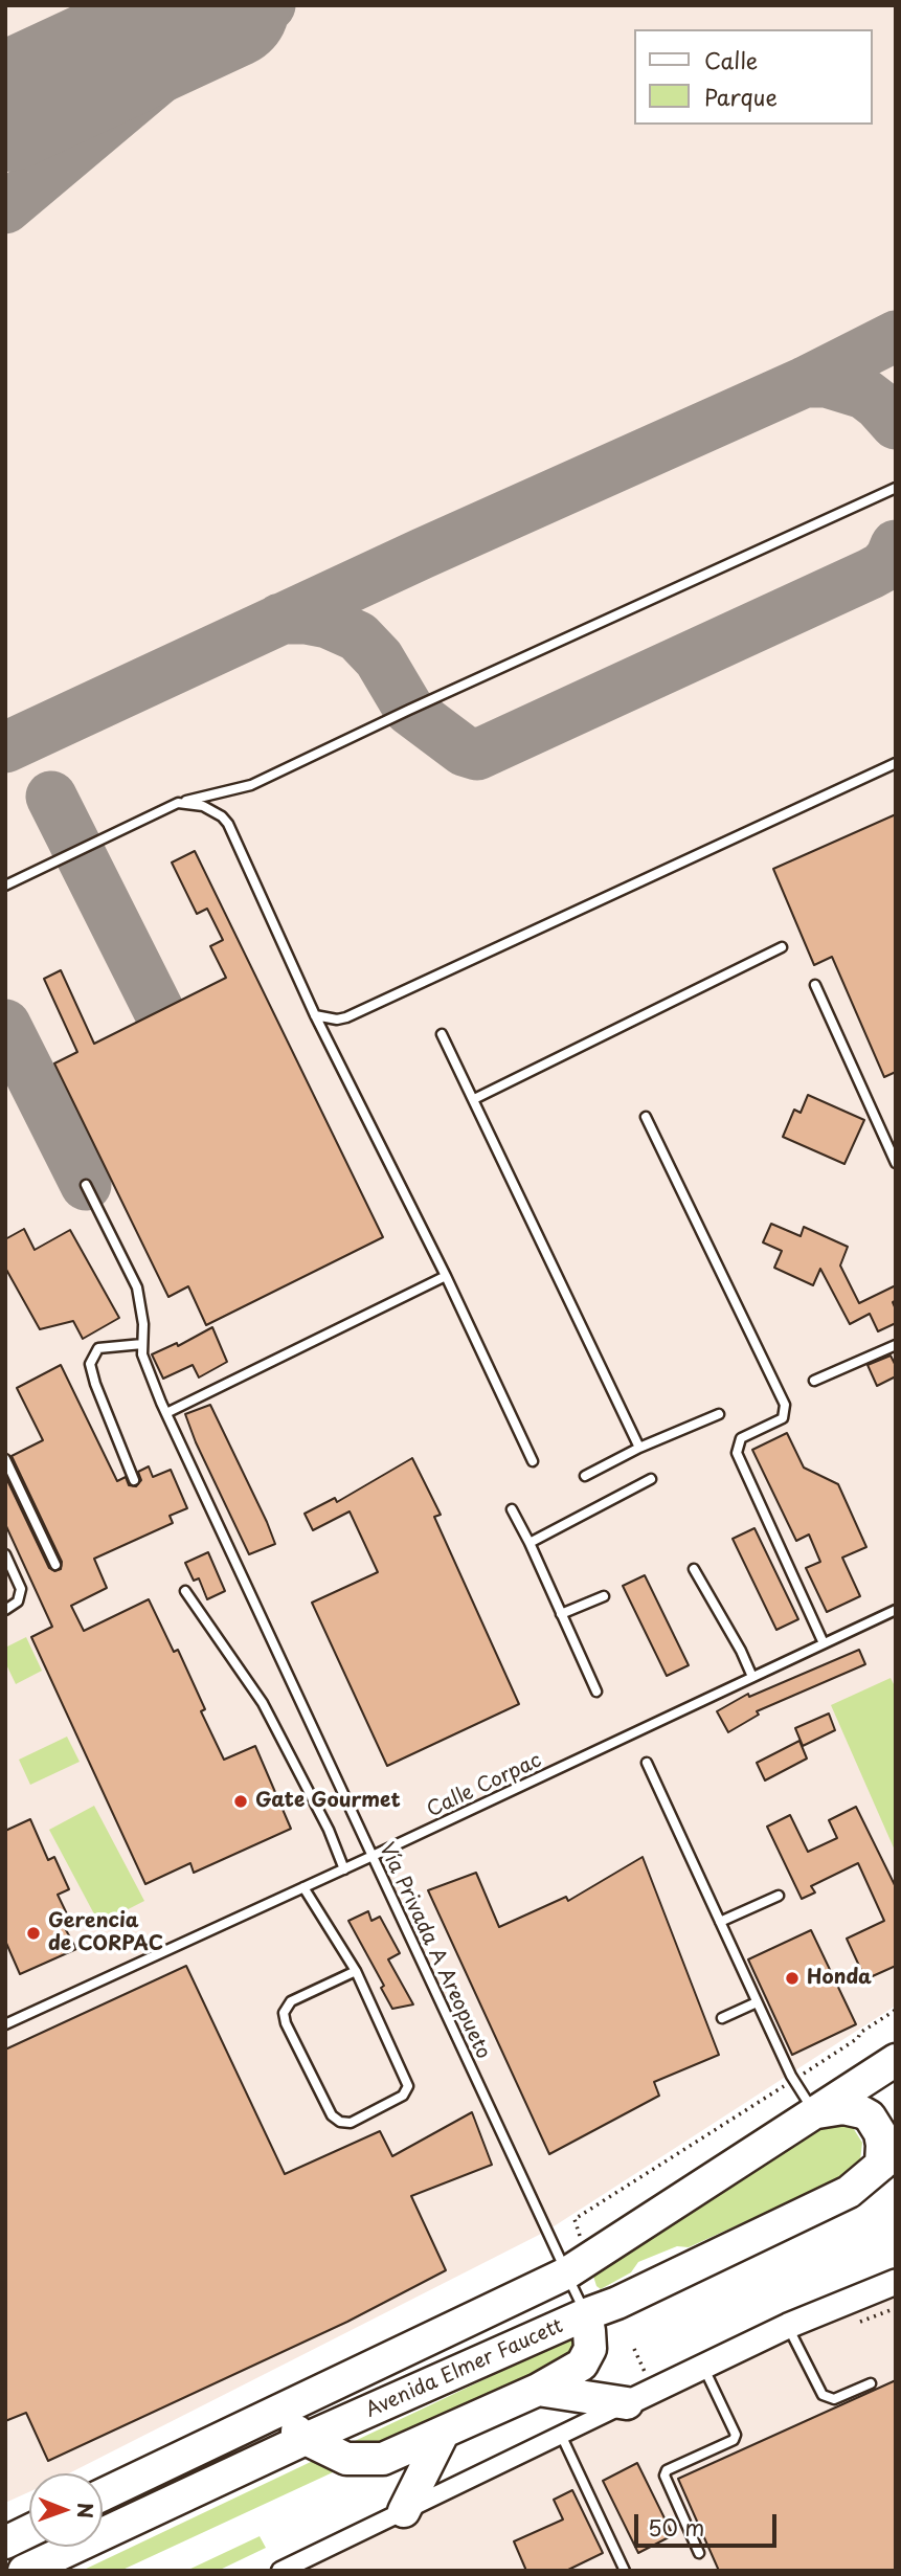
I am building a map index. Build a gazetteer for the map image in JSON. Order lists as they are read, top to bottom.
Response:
{
  "streets": {
    "highway": ["Avenida Elmer Faucett"],
    "lane": ["Calle Corpac", "Vía Privada A Areopueto"]
  },
  "crossings": [
    ["Calle Corpac", "Vía Privada A Areopueto"],
    ["Vía Privada A Areopueto", "Avenida Elmer Faucett"]
  ],
  "places": ["Gate Gourmet", "Gerencia de CORPAC", "Honda"],
  "legend": ["Calle", "Parque"],
  "scale_bar": "50 m",
  "north": "right"
}
